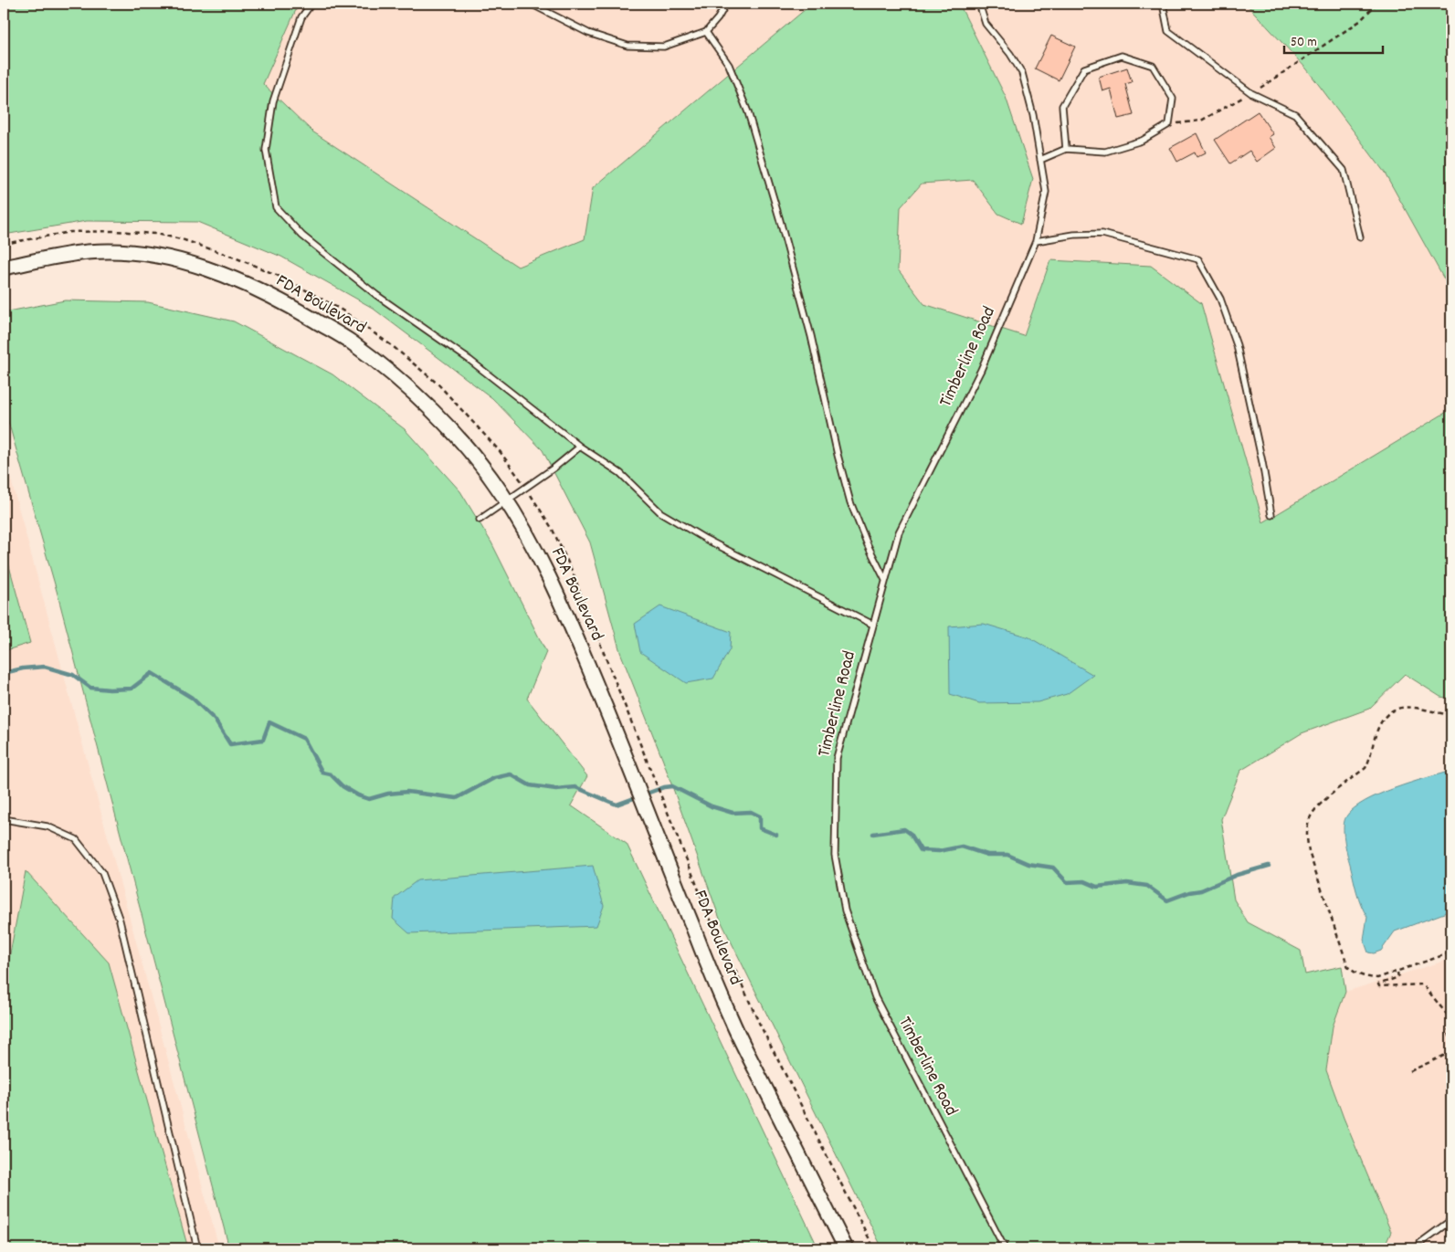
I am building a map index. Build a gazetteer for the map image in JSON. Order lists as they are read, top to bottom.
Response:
{
  "streets": {
    "street": ["FDA Boulevard"],
    "lane": ["Timberline Road"]
  },
  "scale_bar": "50 m"
}
